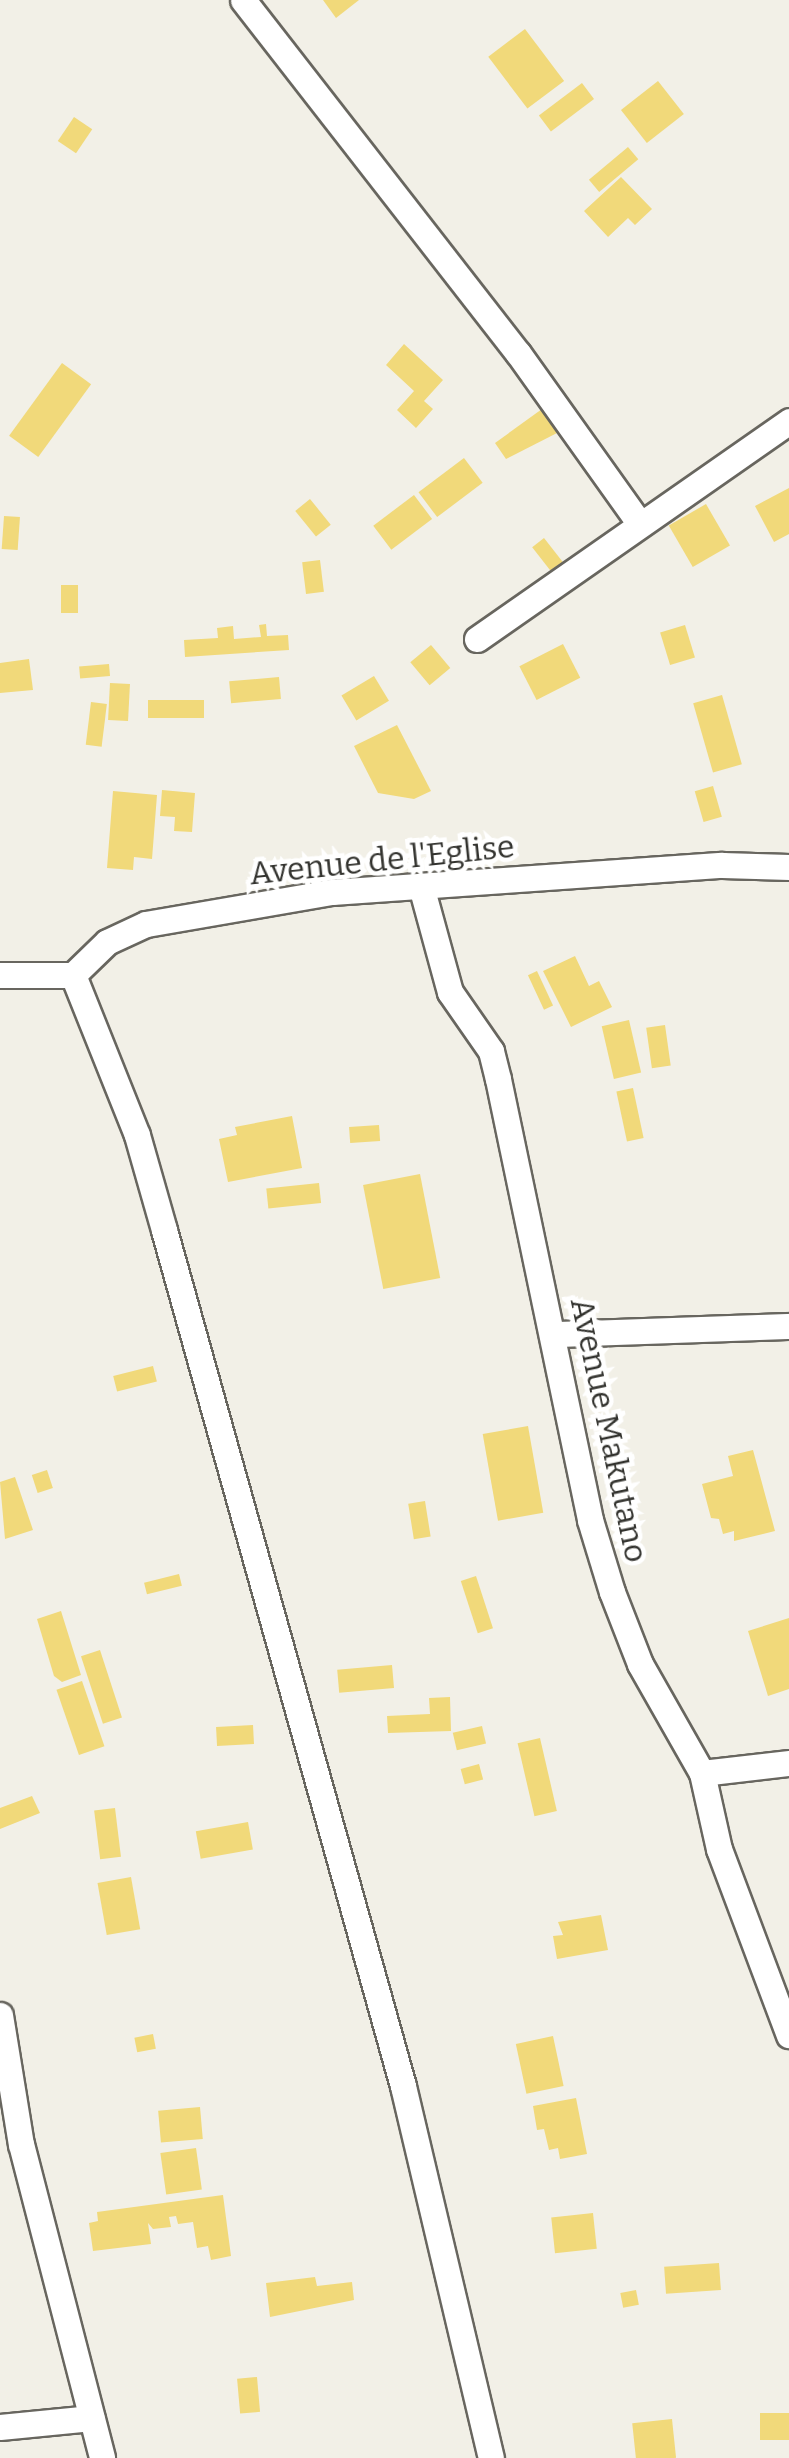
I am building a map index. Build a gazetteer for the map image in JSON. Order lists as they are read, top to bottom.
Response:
{
  "streets": {
    "street": ["Avenue de l'Eglise", "Avenue Makutano"]
  },
  "crossings": [
    ["Avenue de l'Eglise", "Avenue Makutano"]
  ]
}
